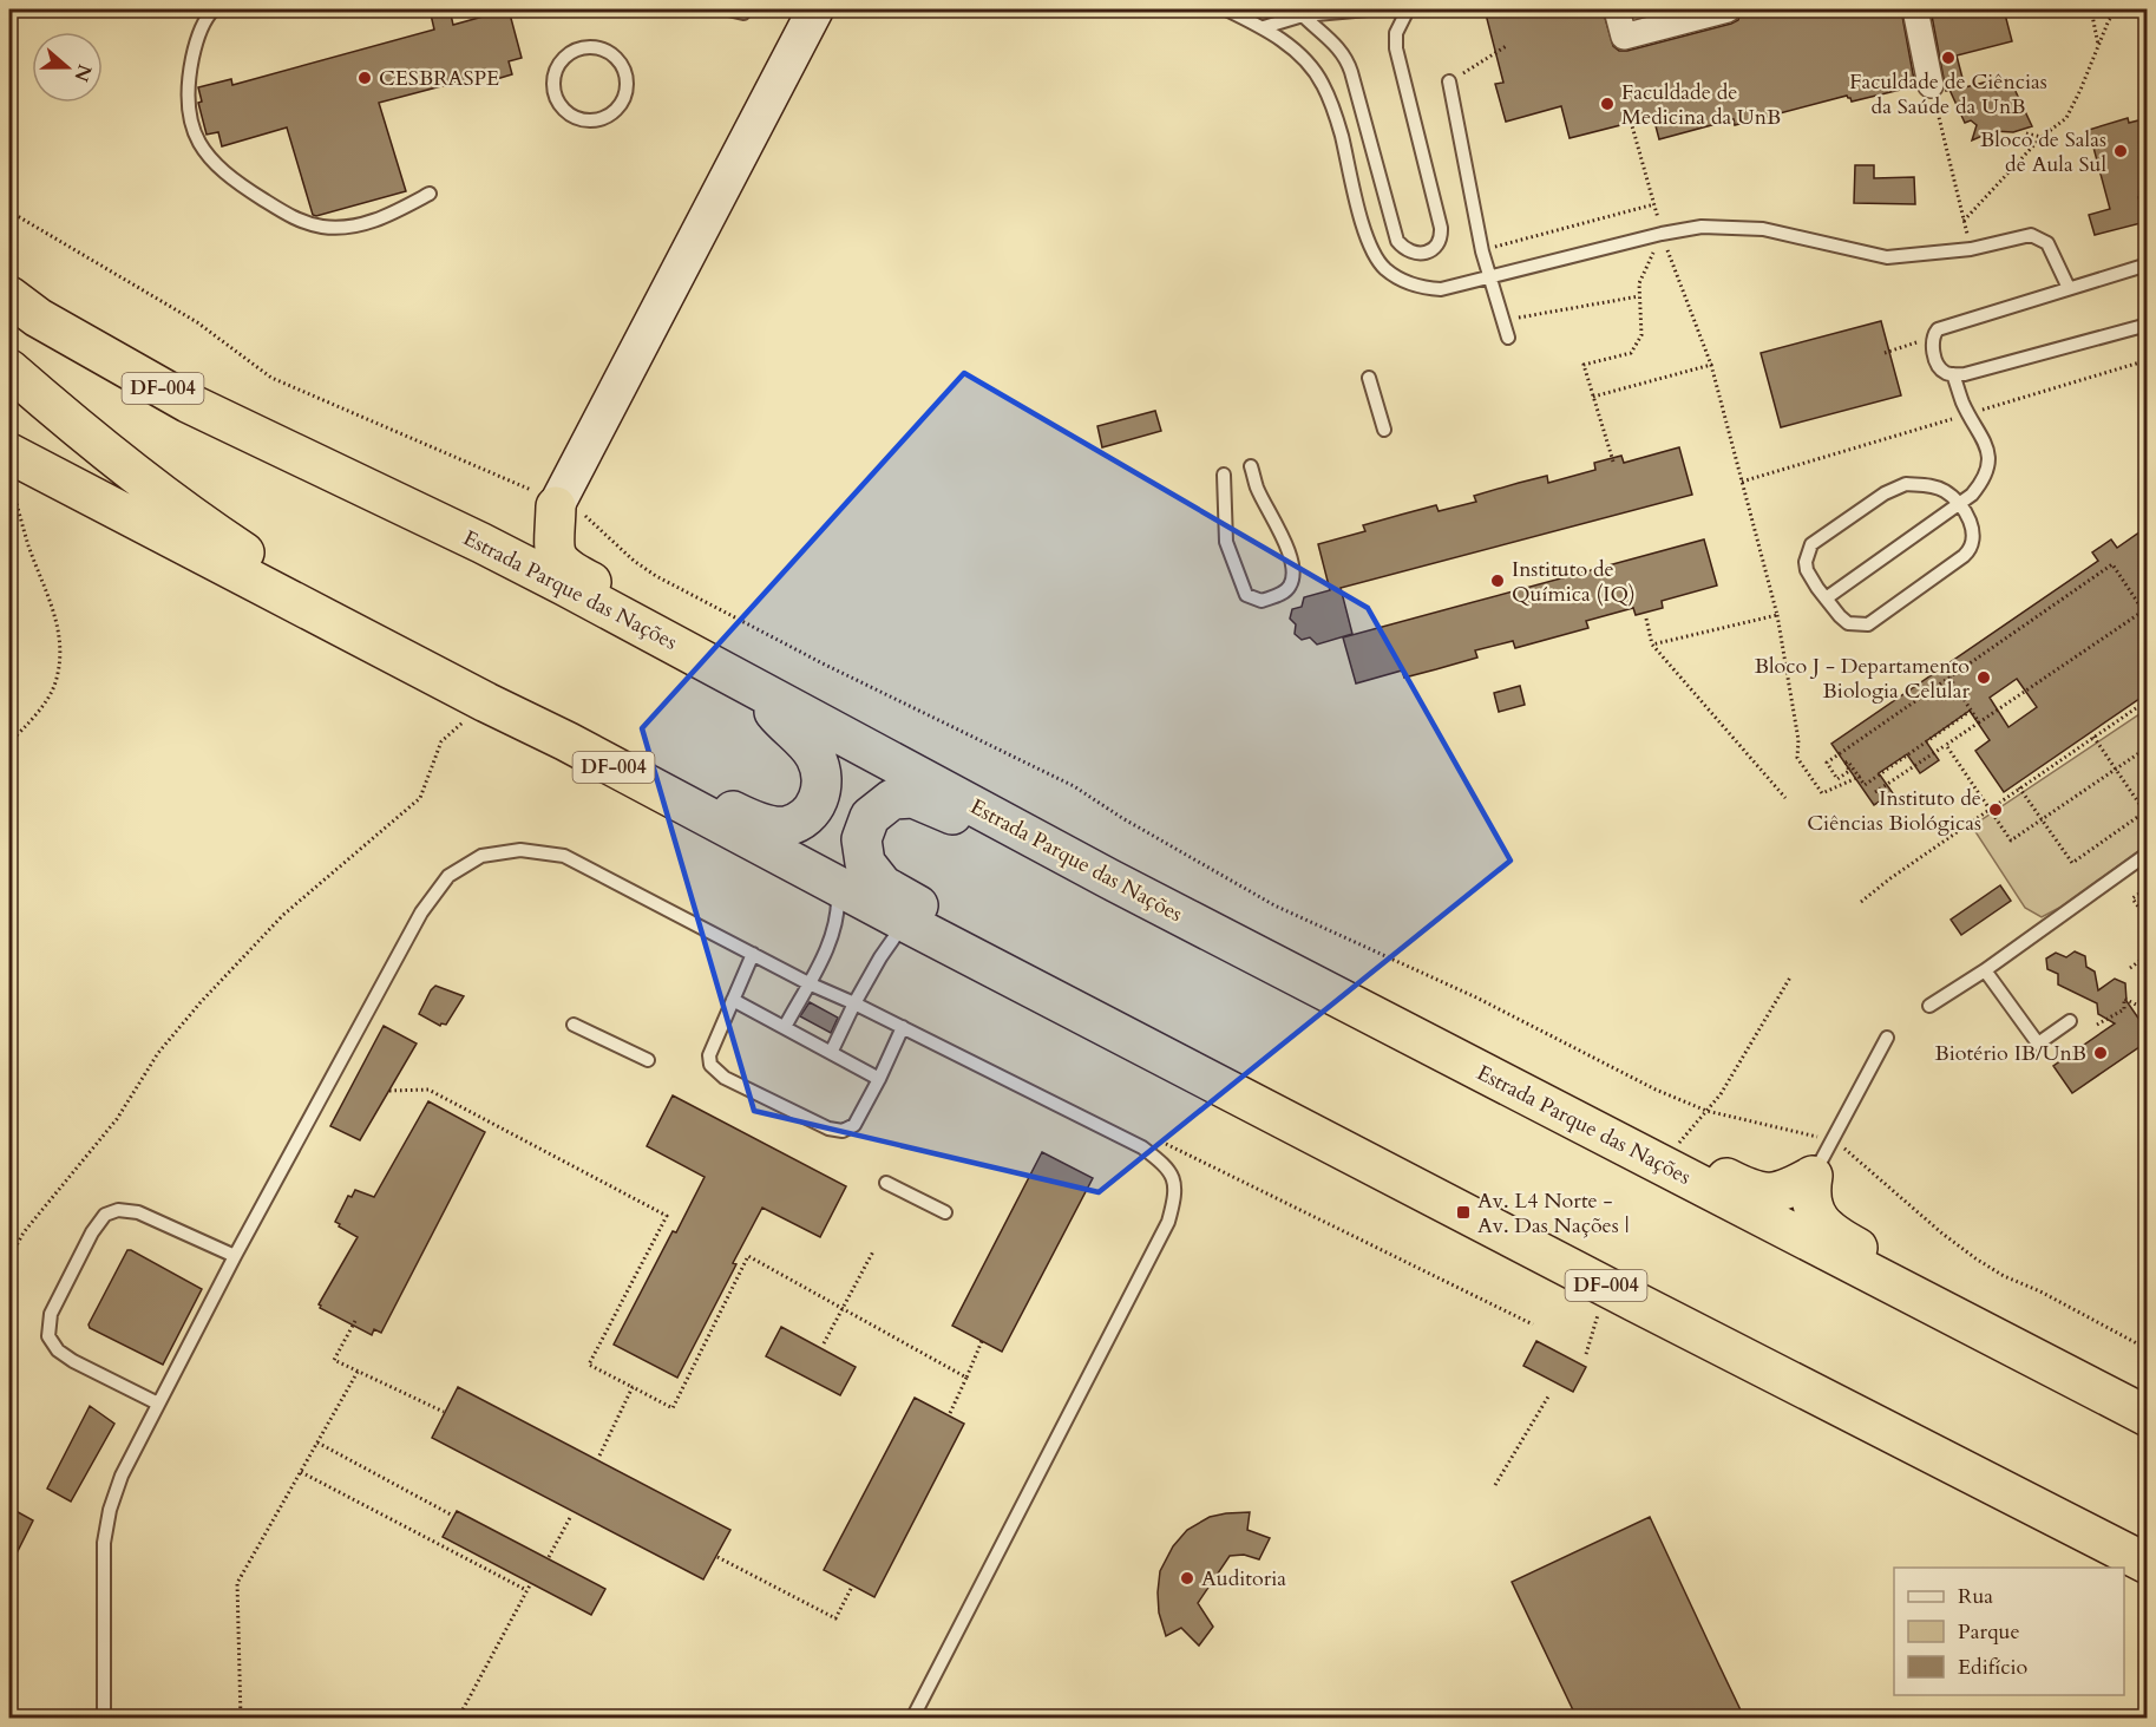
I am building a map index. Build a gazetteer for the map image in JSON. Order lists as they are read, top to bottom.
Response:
{
  "streets": {
    "highway": ["DF-004", "Estrada Parque das Nações"]
  },
  "places": {
    "other": [
      "Faculdade de Ciências da Saúde da UnB",
      "CESBRASPE",
      "Faculdade de Medicina da UnB",
      "Bloco de Salas de Aula Sul",
      "Instituto de Química (IQ)",
      "Bloco J - Departamento Biologia Celular",
      "Instituto de Ciências Biológicas",
      "Biotério IB/UnB",
      "Auditoria"
    ],
    "transit": ["Av. L4 Norte - Av. Das Nações |"]
  },
  "legend": ["Rua", "Parque", "Edifício"],
  "north": "right"
}
